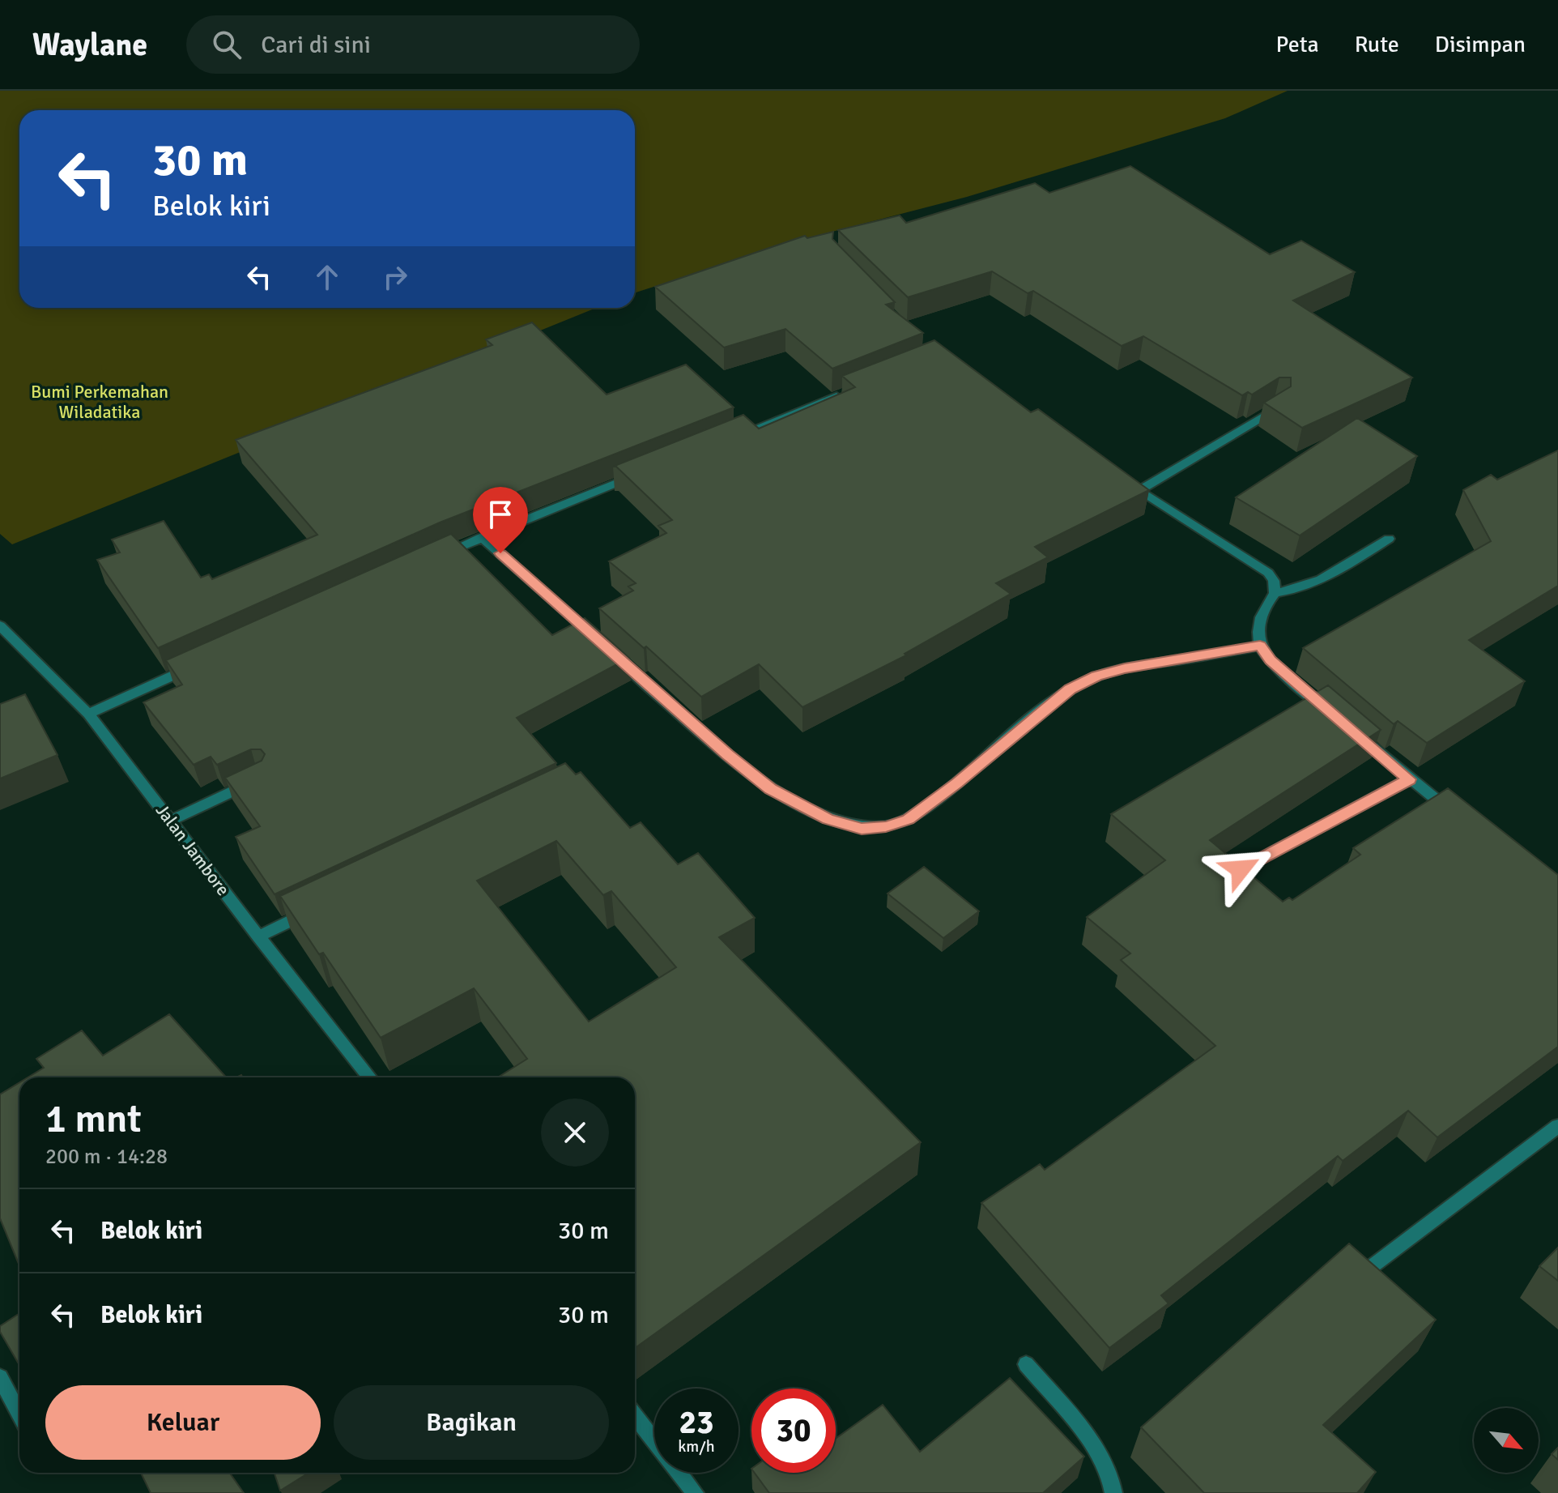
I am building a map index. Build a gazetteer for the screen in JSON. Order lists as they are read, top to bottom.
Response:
{
  "streets": {
    "street": ["Jalan Jambore"]
  },
  "parks": ["Bumi Perkemahan Wiladatika"],
  "north": "bottom right",
  "page": {
    "header": "Waylane",
    "search": "Cari di sini",
    "nav": ["Peta", "Rute", "Disimpan"],
    "turn": ["30 m", "Belok kiri"],
    "heading": ["1 mnt", "200 m · 14:28"],
    "list": [
      {
        "name": "Belok kiri",
        "value": "30 m"
      },
      {
        "name": "Belok kiri",
        "value": "30 m"
      }
    ],
    "buttons": ["Keluar", "Bagikan"],
    "speed": "23 km/h",
    "limit": "30"
  }
}
